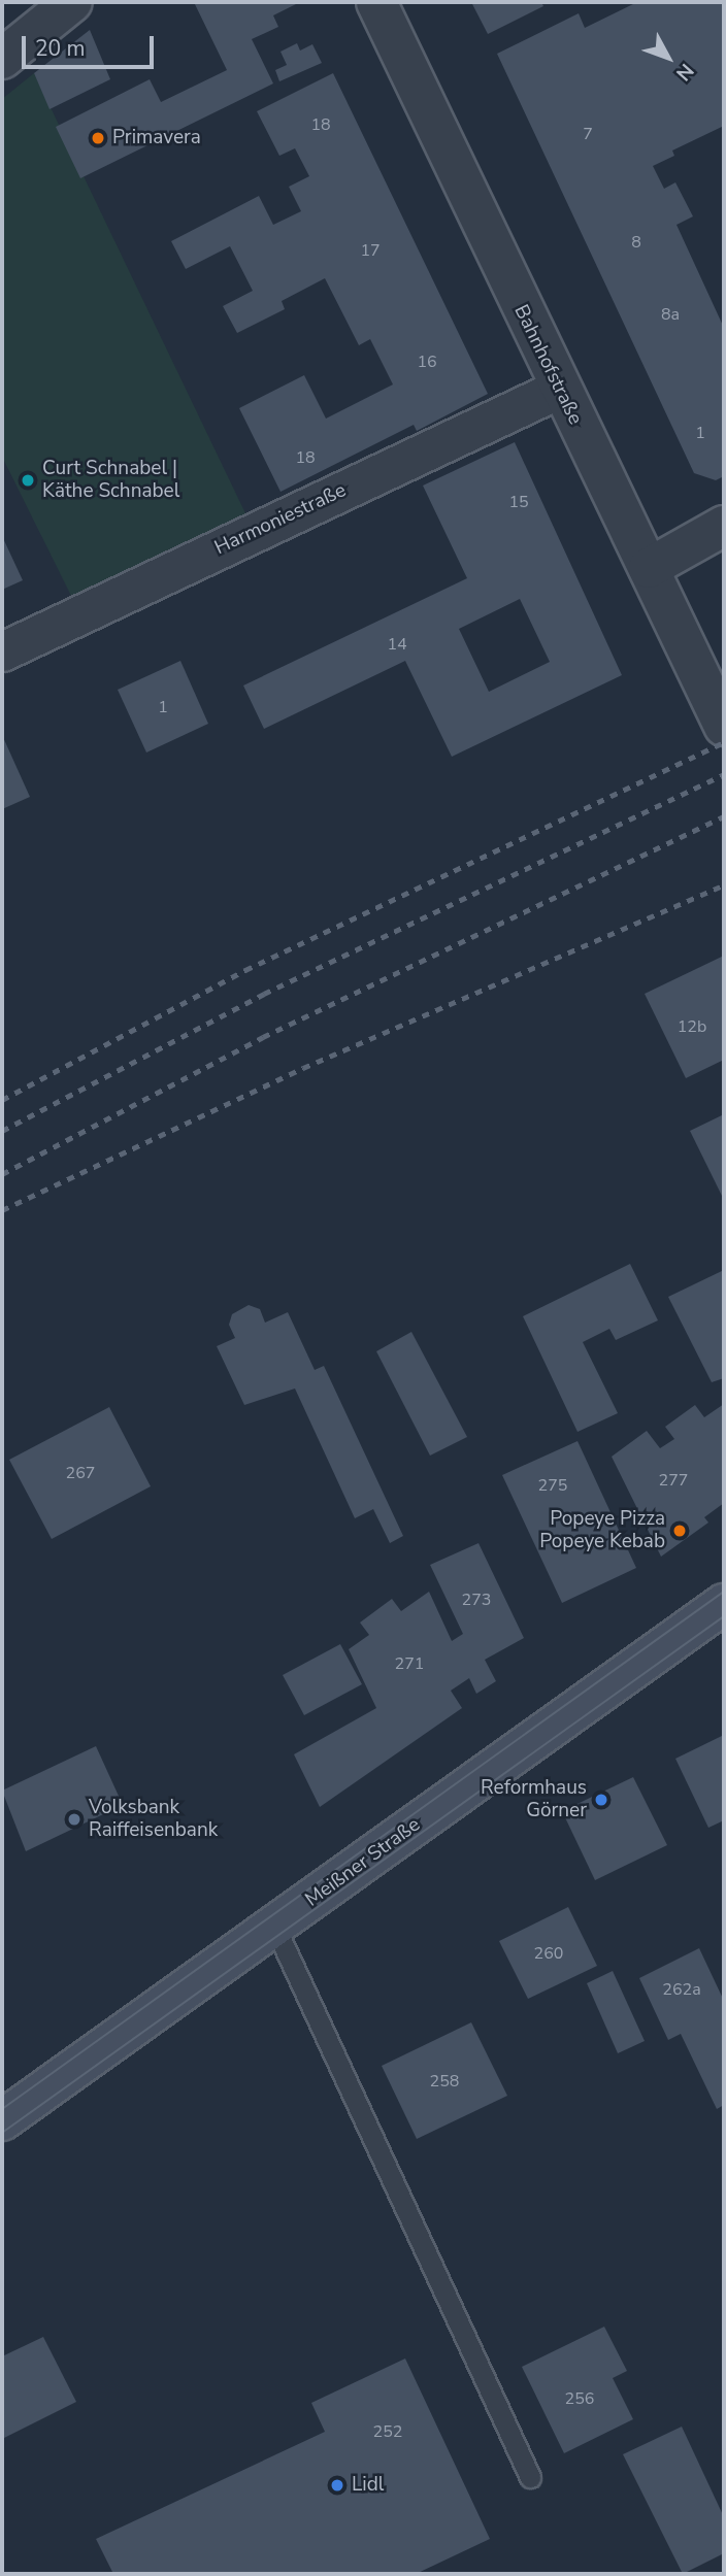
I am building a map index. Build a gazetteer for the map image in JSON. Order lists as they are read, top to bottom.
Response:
{
  "streets": {
    "main road": ["Meißner Straße"],
    "street": ["Bahnhofstraße", "Harmoniestraße"]
  },
  "crossings": [
    ["Bahnhofstraße", "Harmoniestraße"]
  ],
  "places": [
    "Primavera",
    "Curt Schnabel | Käthe Schnabel",
    "Popeye Pizza Popeye Kebab",
    "Reformhaus Görner",
    "Volksbank Raiffeisenbank",
    "Lidl"
  ],
  "house_numbers": [
    "18",
    "7",
    "8",
    "17",
    "8a",
    "16",
    "1",
    "18",
    "15",
    "14",
    "1",
    "12b",
    "267",
    "277",
    "275",
    "273",
    "271",
    "260",
    "262a",
    "258",
    "256",
    "252"
  ],
  "scale_bar": "20 m",
  "north": "bottom right"
}
